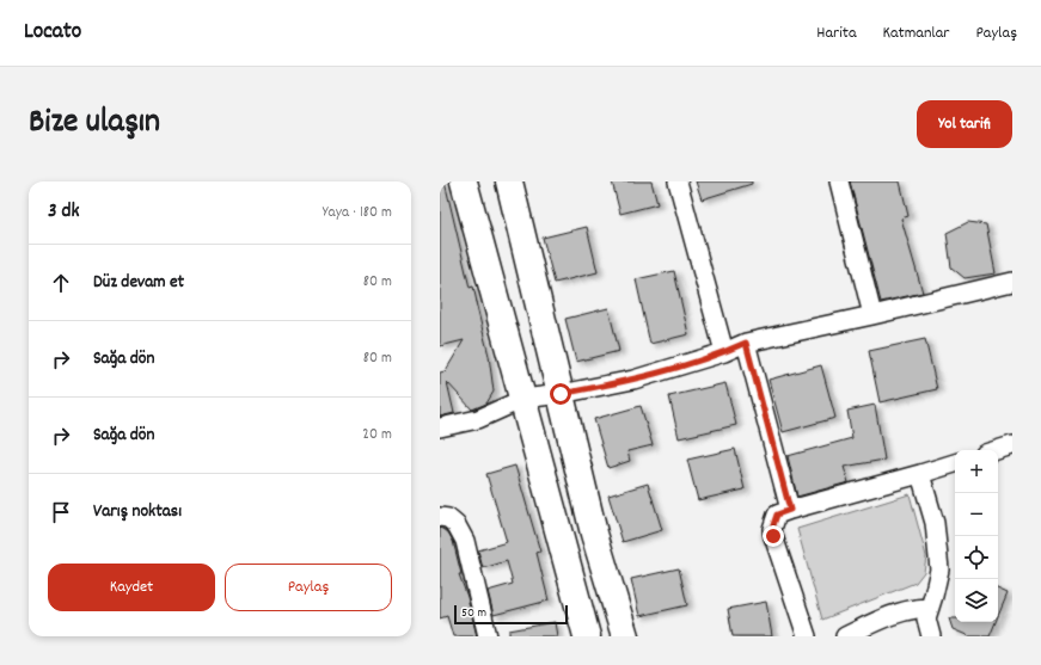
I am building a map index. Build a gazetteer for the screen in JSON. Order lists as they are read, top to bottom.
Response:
{
  "scale_bar": "50 m",
  "page": {
    "header": "Locato",
    "nav": ["Harita", "Katmanlar", "Paylaş"],
    "title": "Bize ulaşın",
    "buttons": [
      "Yol tarifi",
      ["Kaydet", "Paylaş"]
    ],
    "heading": ["3 dk", "Yaya · 180 m"],
    "list": [
      ["Düz devam et", "80 m"],
      ["Sağa dön", "80 m"],
      ["Sağa dön", "20 m"],
      "Varış noktası"
    ],
    "map_buttons": ["+", "−"],
    "scale": "50 m"
  }
}
